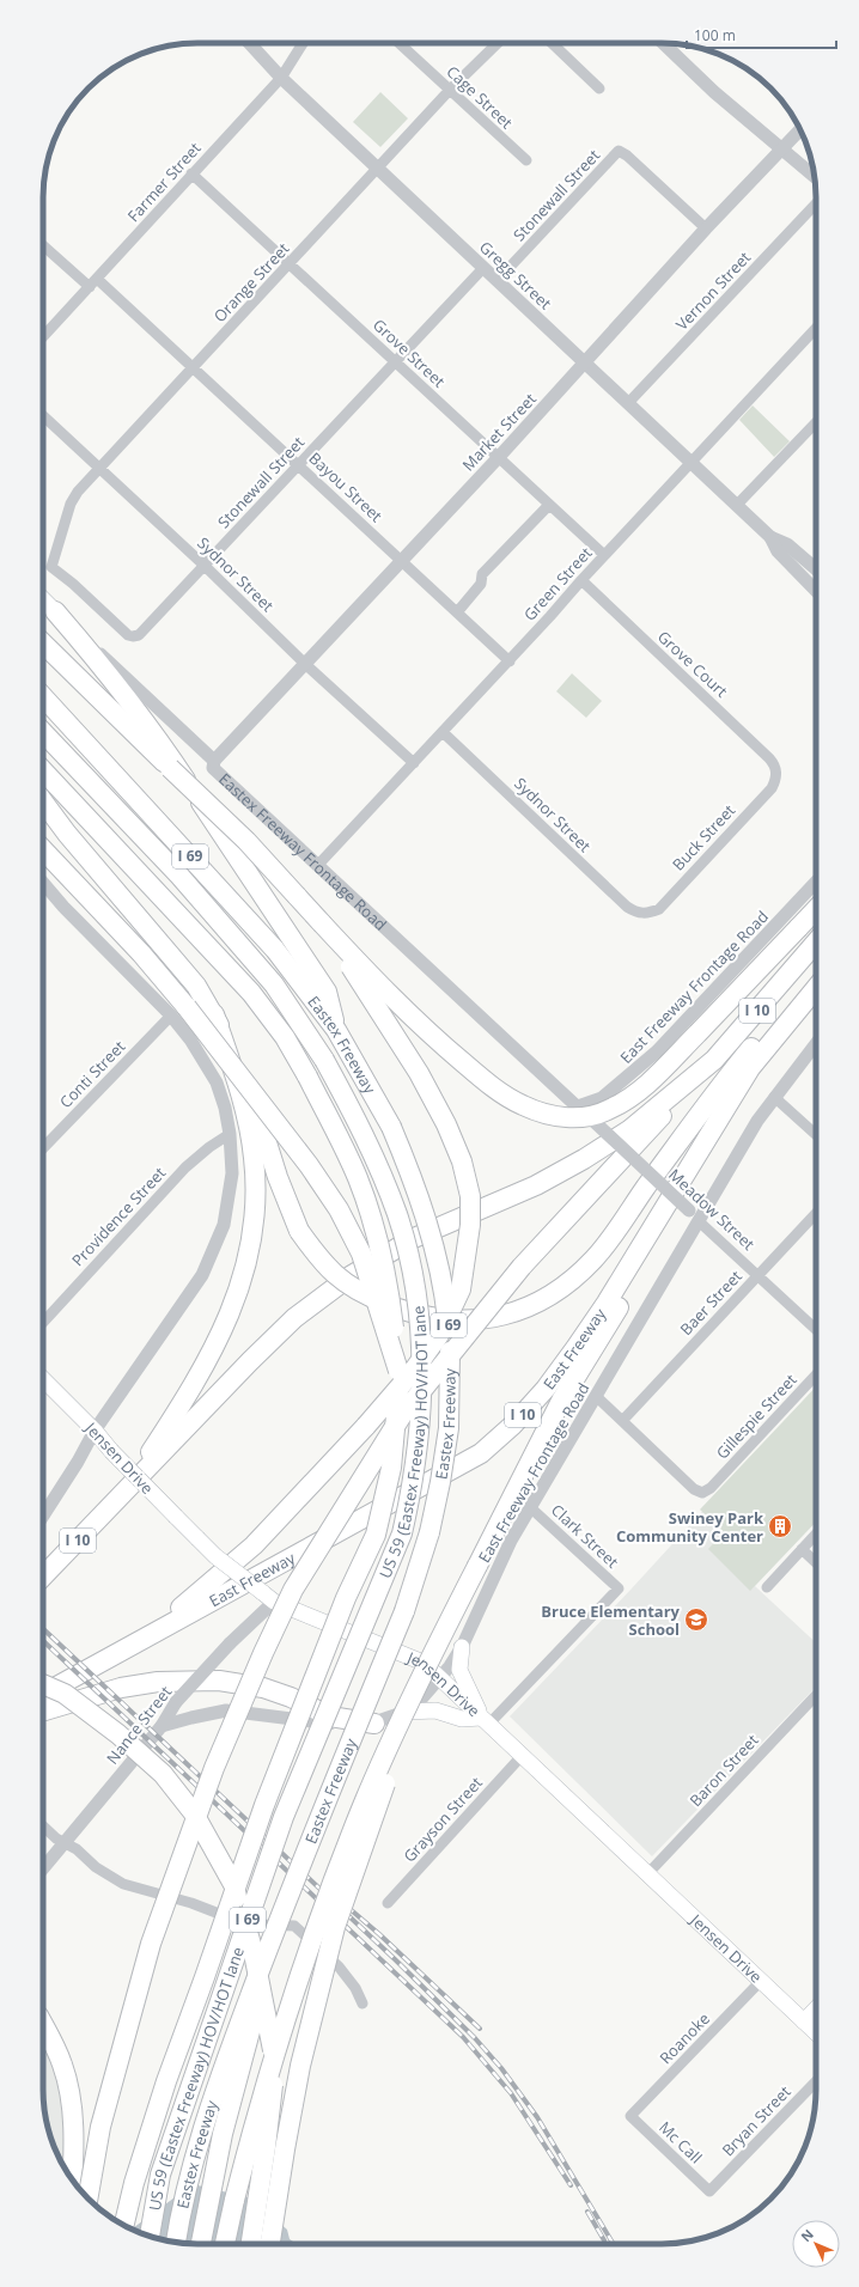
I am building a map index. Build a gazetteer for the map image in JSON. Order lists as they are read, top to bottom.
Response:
{
  "streets": {
    "highway": [
      "I 69",
      "I 10",
      "Eastex Freeway",
      "East Freeway",
      "US 59 (Eastex Freeway) HOV/HOT lane"
    ],
    "main road": ["Eastex Freeway Frontage Road", "Jensen Drive"],
    "street": [
      "Cage Street",
      "Farmer Street",
      "Stonewall Street",
      "Gregg Street",
      "Orange Street",
      "Vernon Street",
      "Grove Street",
      "Market Street",
      "Bayou Street",
      "Sydnor Street",
      "Green Street",
      "Grove Court",
      "Buck Street",
      "East Freeway Frontage Road",
      "Conti Street",
      "Meadow Street",
      "Providence Street",
      "Baer Street",
      "Gillespie Street",
      "Clark Street",
      "Nance Street",
      "Baron Street",
      "Grayson Street",
      "Roanoke",
      "Bryan Street",
      "Mc Call"
    ]
  },
  "crossings": [
    ["Cage Street", "Orange Street"],
    ["Farmer Street", "Gregg Street"],
    ["Farmer Street", "Grove Street"],
    ["Farmer Street", "Bayou Street"],
    ["Stonewall Street", "Gregg Street"],
    ["Stonewall Street", "Orange Street"],
    ["Stonewall Street", "Grove Street"],
    ["Stonewall Street", "Market Street"],
    ["Stonewall Street", "Bayou Street"],
    ["Stonewall Street", "Sydnor Street"],
    ["Gregg Street", "Orange Street"],
    ["Gregg Street", "Vernon Street"],
    ["Gregg Street", "Market Street"],
    ["Gregg Street", "Green Street"],
    ["Orange Street", "Grove Street"],
    ["Orange Street", "Bayou Street"],
    ["Orange Street", "Sydnor Street"],
    ["Grove Street", "Market Street"],
    ["Grove Street", "Green Street"],
    ["Market Street", "Bayou Street"],
    ["Market Street", "Sydnor Street"],
    ["Market Street", "Eastex Freeway Frontage Road"],
    ["Bayou Street", "Green Street"],
    ["Sydnor Street", "Green Street"],
    ["Sydnor Street", "Buck Street"],
    ["Green Street", "Grove Court"],
    ["Green Street", "Eastex Freeway Frontage Road"],
    ["Grove Court", "Buck Street"],
    ["Eastex Freeway Frontage Road", "East Freeway Frontage Road"],
    ["Eastex Freeway Frontage Road", "Meadow Street"],
    ["East Freeway Frontage Road", "Meadow Street"],
    ["East Freeway Frontage Road", "Jensen Drive"],
    ["East Freeway Frontage Road", "Clark Street"],
    ["East Freeway Frontage Road", "Nance Street"],
    ["Meadow Street", "Baer Street"],
    ["Baer Street", "Gillespie Street"],
    ["Jensen Drive", "Clark Street"],
    ["Jensen Drive", "Nance Street"],
    ["Jensen Drive", "Baron Street"],
    ["Jensen Drive", "Grayson Street"],
    ["Jensen Drive", "Roanoke"],
    ["Roanoke", "Mc Call"],
    ["Bryan Street", "Mc Call"]
  ],
  "places": {
    "building": ["Swiney Park Community Center"],
    "school or university": ["Bruce Elementary School"]
  },
  "scale_bar": "100 m",
  "north": "top left"
}
